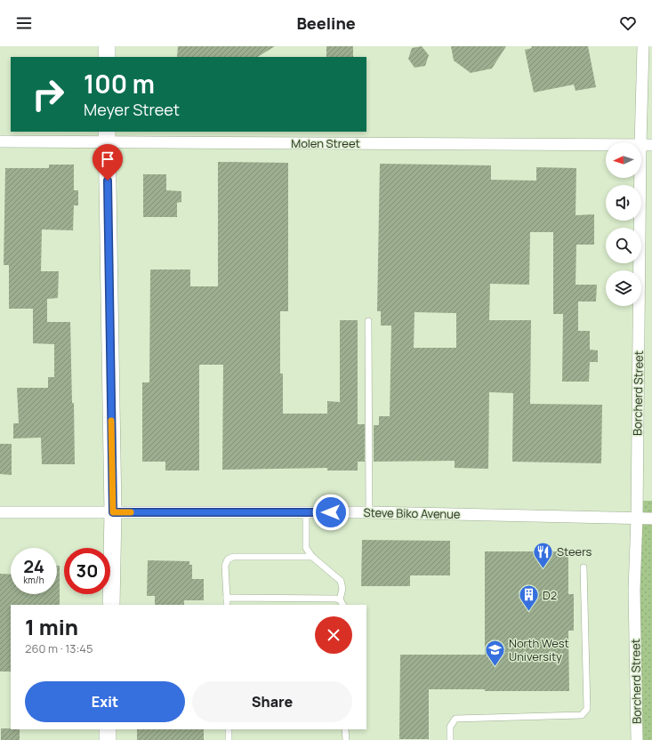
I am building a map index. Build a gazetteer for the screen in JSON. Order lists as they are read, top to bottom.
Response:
{
  "streets": {
    "street": ["Molen Street", "Borcherd Street", "Steve Biko Avenue"]
  },
  "crossings": [
    ["Molen Street", "Borcherd Street"],
    ["Borcherd Street", "Steve Biko Avenue"]
  ],
  "places": {
    "restaurant": ["Steers"],
    "building": ["D2"],
    "school or university": ["North West University"]
  },
  "north": "left",
  "page": {
    "header": "Beeline",
    "turn": ["100 m", "Meyer Street"],
    "speed": "24 km/h",
    "limit": "30",
    "heading": ["1 min", "260 m · 13:45"],
    "buttons": ["Exit", "Share"]
  }
}
